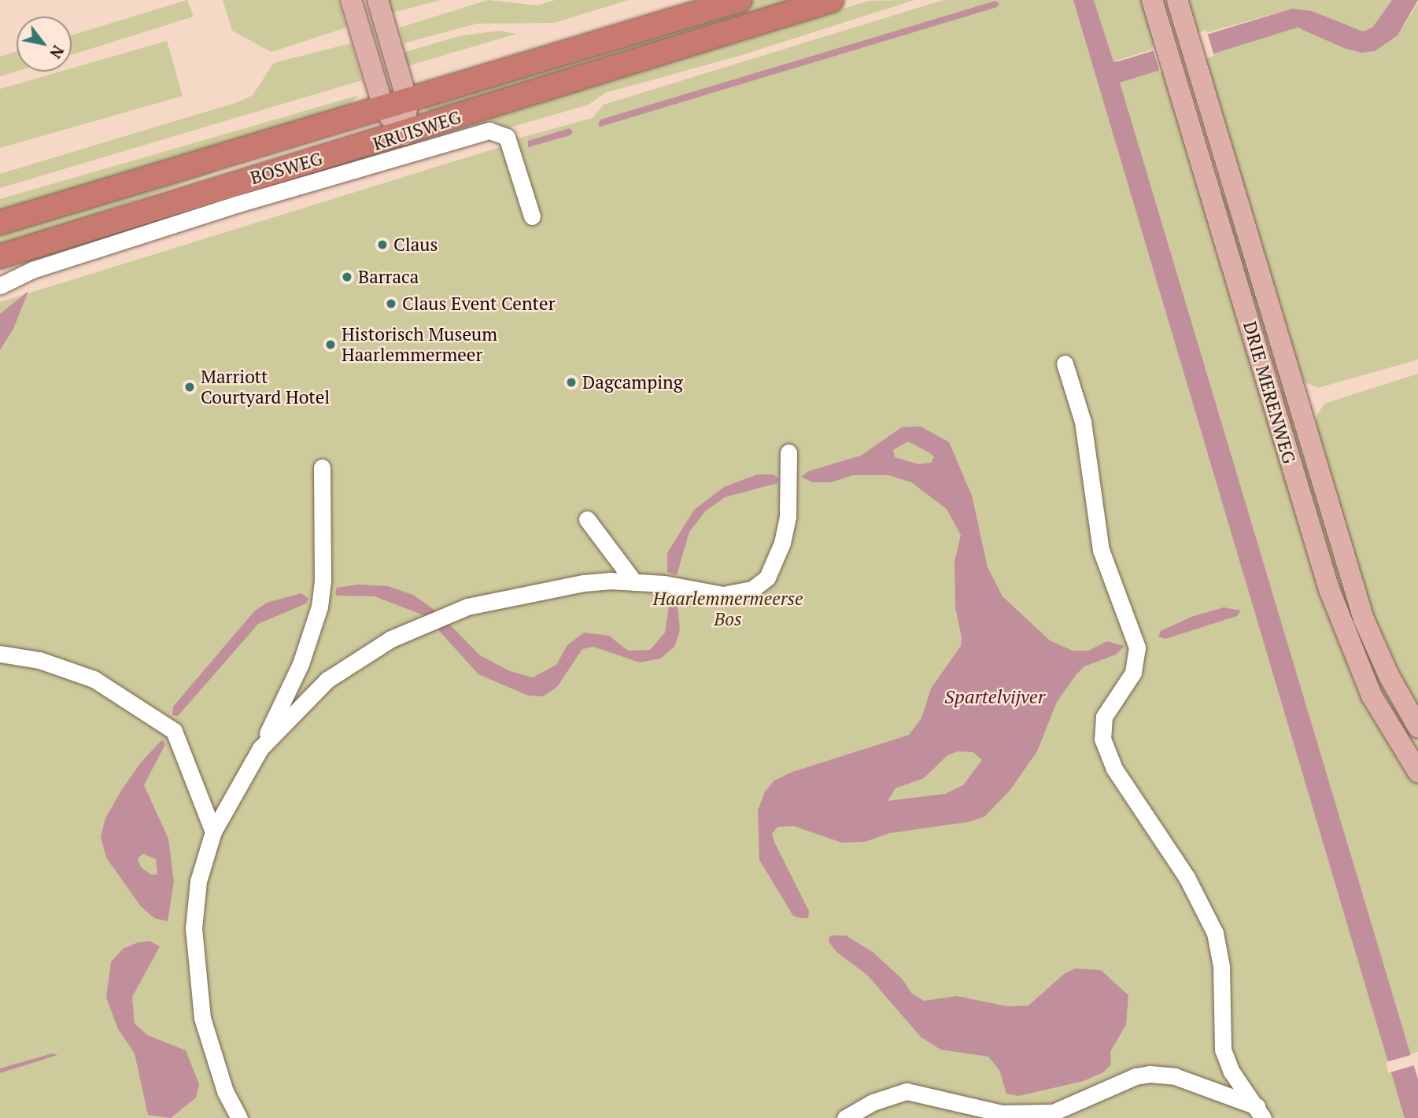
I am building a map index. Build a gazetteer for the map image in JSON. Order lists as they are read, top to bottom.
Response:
{
  "streets": {
    "highway": ["KRUISWEG"],
    "main road": ["DRIE MERENWEG"],
    "street": ["BOSWEG"]
  },
  "water": ["Spartelvijver"],
  "parks": ["Haarlemmermeerse Bos"],
  "places": [
    "Claus",
    "Barraca",
    "Claus Event Center",
    "Historisch Museum Haarlemmermeer",
    "Dagcamping",
    "Marriott Courtyard Hotel"
  ],
  "north": "bottom right"
}
